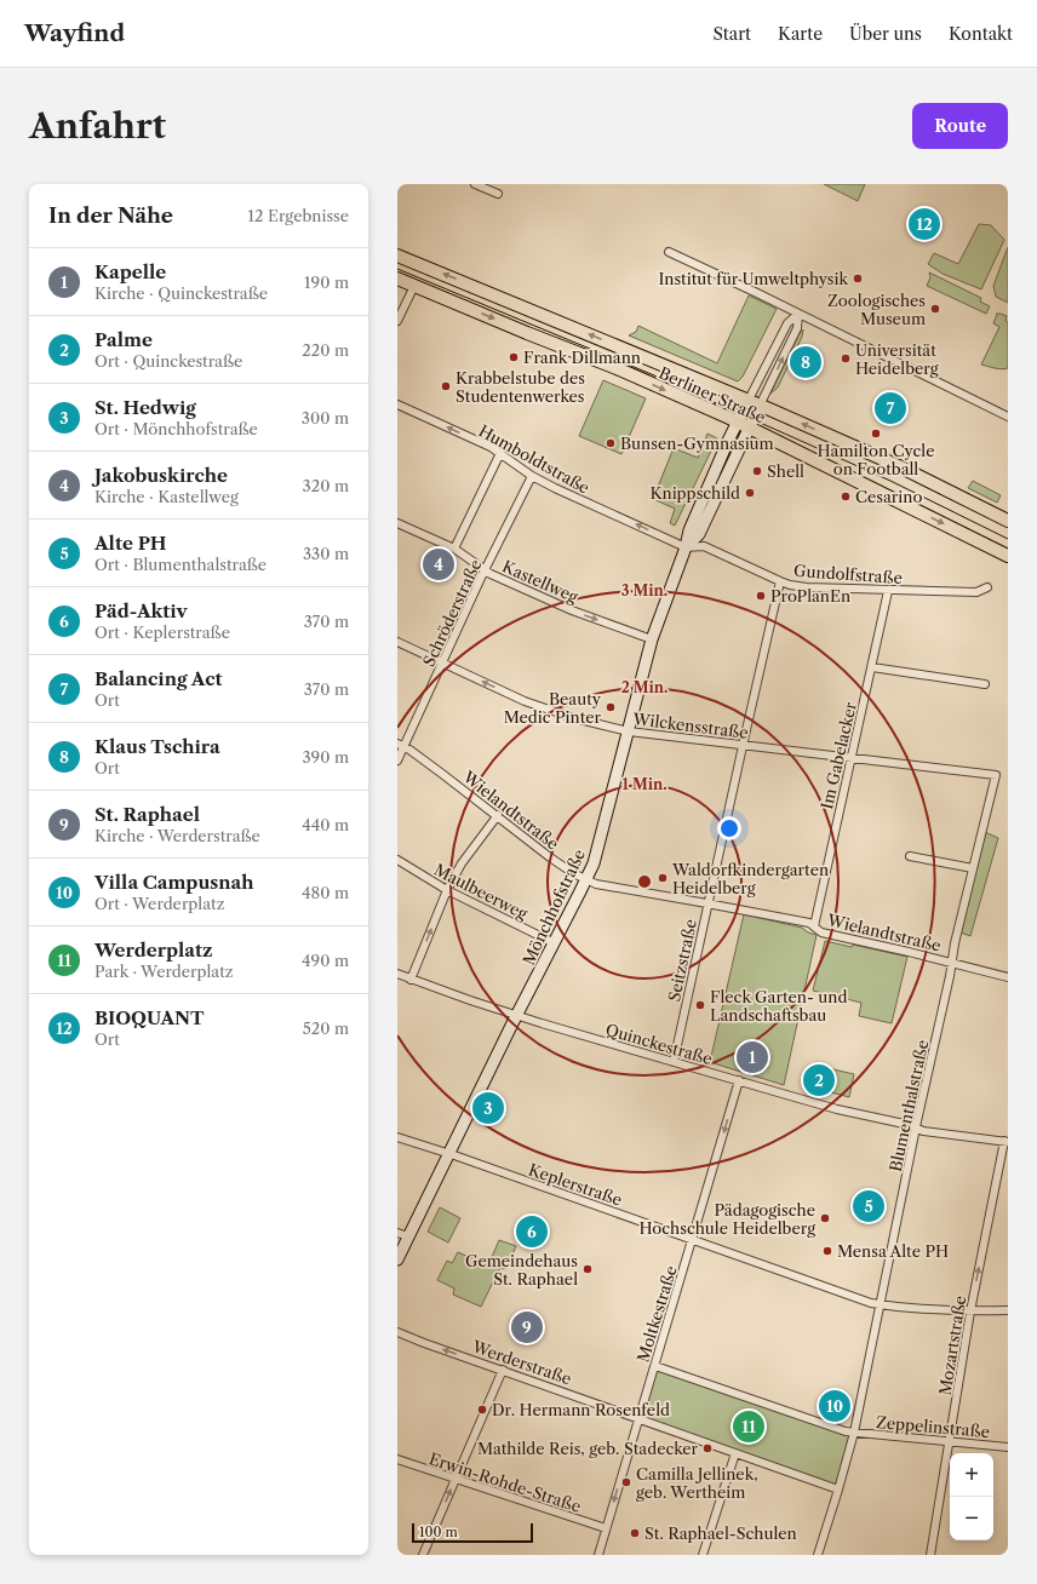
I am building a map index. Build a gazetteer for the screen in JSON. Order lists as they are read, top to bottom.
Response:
{
  "streets": {
    "main road": ["Berliner Straße"],
    "street": [
      "Humboldtstraße",
      "Gundolfstraße",
      "Kastellweg",
      "Schröderstraße",
      "Wilckensstraße",
      "Im Gabelacker",
      "Wielandtstraße",
      "Maulbeerweg",
      "Mönchhofstraße",
      "Seitzstraße",
      "Quinckestraße",
      "Blumenthalstraße",
      "Keplerstraße",
      "Moltkestraße",
      "Mozartstraße",
      "Werderstraße",
      "Zeppelinstraße",
      "Erwin-Rohde-Straße"
    ]
  },
  "crossings": [
    ["Berliner Straße", "Mönchhofstraße"],
    ["Humboldtstraße", "Gundolfstraße"],
    ["Humboldtstraße", "Schröderstraße"],
    ["Humboldtstraße", "Mönchhofstraße"],
    ["Gundolfstraße", "Im Gabelacker"],
    ["Gundolfstraße", "Mönchhofstraße"],
    ["Gundolfstraße", "Seitzstraße"],
    ["Kastellweg", "Schröderstraße"],
    ["Kastellweg", "Mönchhofstraße"],
    ["Schröderstraße", "Wilckensstraße"],
    ["Schröderstraße", "Wielandtstraße"],
    ["Wilckensstraße", "Im Gabelacker"],
    ["Wilckensstraße", "Mönchhofstraße"],
    ["Wilckensstraße", "Seitzstraße"],
    ["Wilckensstraße", "Blumenthalstraße"],
    ["Im Gabelacker", "Wielandtstraße"],
    ["Wielandtstraße", "Mönchhofstraße"],
    ["Wielandtstraße", "Seitzstraße"],
    ["Wielandtstraße", "Blumenthalstraße"],
    ["Maulbeerweg", "Mönchhofstraße"],
    ["Mönchhofstraße", "Quinckestraße"],
    ["Mönchhofstraße", "Keplerstraße"],
    ["Seitzstraße", "Quinckestraße"],
    ["Quinckestraße", "Blumenthalstraße"],
    ["Quinckestraße", "Moltkestraße"],
    ["Quinckestraße", "Mozartstraße"],
    ["Blumenthalstraße", "Keplerstraße"],
    ["Blumenthalstraße", "Werderstraße"],
    ["Blumenthalstraße", "Zeppelinstraße"],
    ["Keplerstraße", "Moltkestraße"],
    ["Keplerstraße", "Mozartstraße"],
    ["Moltkestraße", "Werderstraße"],
    ["Moltkestraße", "Zeppelinstraße"],
    ["Moltkestraße", "Erwin-Rohde-Straße"],
    ["Mozartstraße", "Zeppelinstraße"]
  ],
  "one_way": [
    "Humboldtstraße",
    "Kastellweg",
    "Moltkestraße",
    "Mozartstraße"
  ],
  "places": [
    "Institut für Umweltphysik",
    "Zoologisches Museum",
    "Frank Dillmann",
    "Universität Heidelberg",
    "Krabbelstube des Studentenwerkes",
    "Hamilton Cycle on Football",
    "Bunsen-Gymnasium",
    "Shell",
    "Knippschild",
    "Cesarino",
    "ProPlanEn",
    "Beauty Medic Pinter",
    "Waldorfkindergarten Heidelberg",
    "Fleck Garten- und Landschaftsbau",
    "Pädagogische Hochschule Heidelberg",
    "Mensa Alte PH",
    "Gemeindehaus St. Raphael",
    "Dr. Hermann Rosenfeld",
    "Mathilde Reis, geb. Stadecker",
    "Camilla Jellinek, geb. Wertheim",
    "St. Raphael-Schulen"
  ],
  "scale_bar": "100 m",
  "page": {
    "header": "Wayfind",
    "nav": [
      "Start",
      "Karte",
      "Über uns",
      "Kontakt"
    ],
    "buttons": "Route",
    "title": "Anfahrt",
    "heading": ["In der Nähe", "12 Ergebnisse"],
    "pins": [
      "12",
      "8",
      "7",
      "4",
      "1",
      "2",
      "3",
      "5",
      "6",
      "9",
      "10",
      "11"
    ],
    "list": [
      {
        "mark": "1",
        "name": "Kapelle",
        "note": "Kirche · Quinckestraße",
        "value": "190 m"
      },
      {
        "mark": "2",
        "name": "Palme",
        "note": "Ort · Quinckestraße",
        "value": "220 m"
      },
      {
        "mark": "3",
        "name": "St. Hedwig",
        "note": "Ort · Mönchhofstraße",
        "value": "300 m"
      },
      {
        "mark": "4",
        "name": "Jakobuskirche",
        "note": "Kirche · Kastellweg",
        "value": "320 m"
      },
      {
        "mark": "5",
        "name": "Alte PH",
        "note": "Ort · Blumenthalstraße",
        "value": "330 m"
      },
      {
        "mark": "6",
        "name": "Päd-Aktiv",
        "note": "Ort · Keplerstraße",
        "value": "370 m"
      },
      {
        "mark": "7",
        "name": "Balancing Act",
        "note": "Ort",
        "value": "370 m"
      },
      {
        "mark": "8",
        "name": "Klaus Tschira",
        "note": "Ort",
        "value": "390 m"
      },
      {
        "mark": "9",
        "name": "St. Raphael",
        "note": "Kirche · Werderstraße",
        "value": "440 m"
      },
      {
        "mark": "10",
        "name": "Villa Campusnah",
        "note": "Ort · Werderplatz",
        "value": "480 m"
      },
      {
        "mark": "11",
        "name": "Werderplatz",
        "note": "Park · Werderplatz",
        "value": "490 m"
      },
      {
        "mark": "12",
        "name": "BIOQUANT",
        "note": "Ort",
        "value": "520 m"
      }
    ],
    "map_buttons": ["+", "−"],
    "scale": "100 m"
  },
  "rings": ["3 Min.", "2 Min.", "1 Min."]
}
